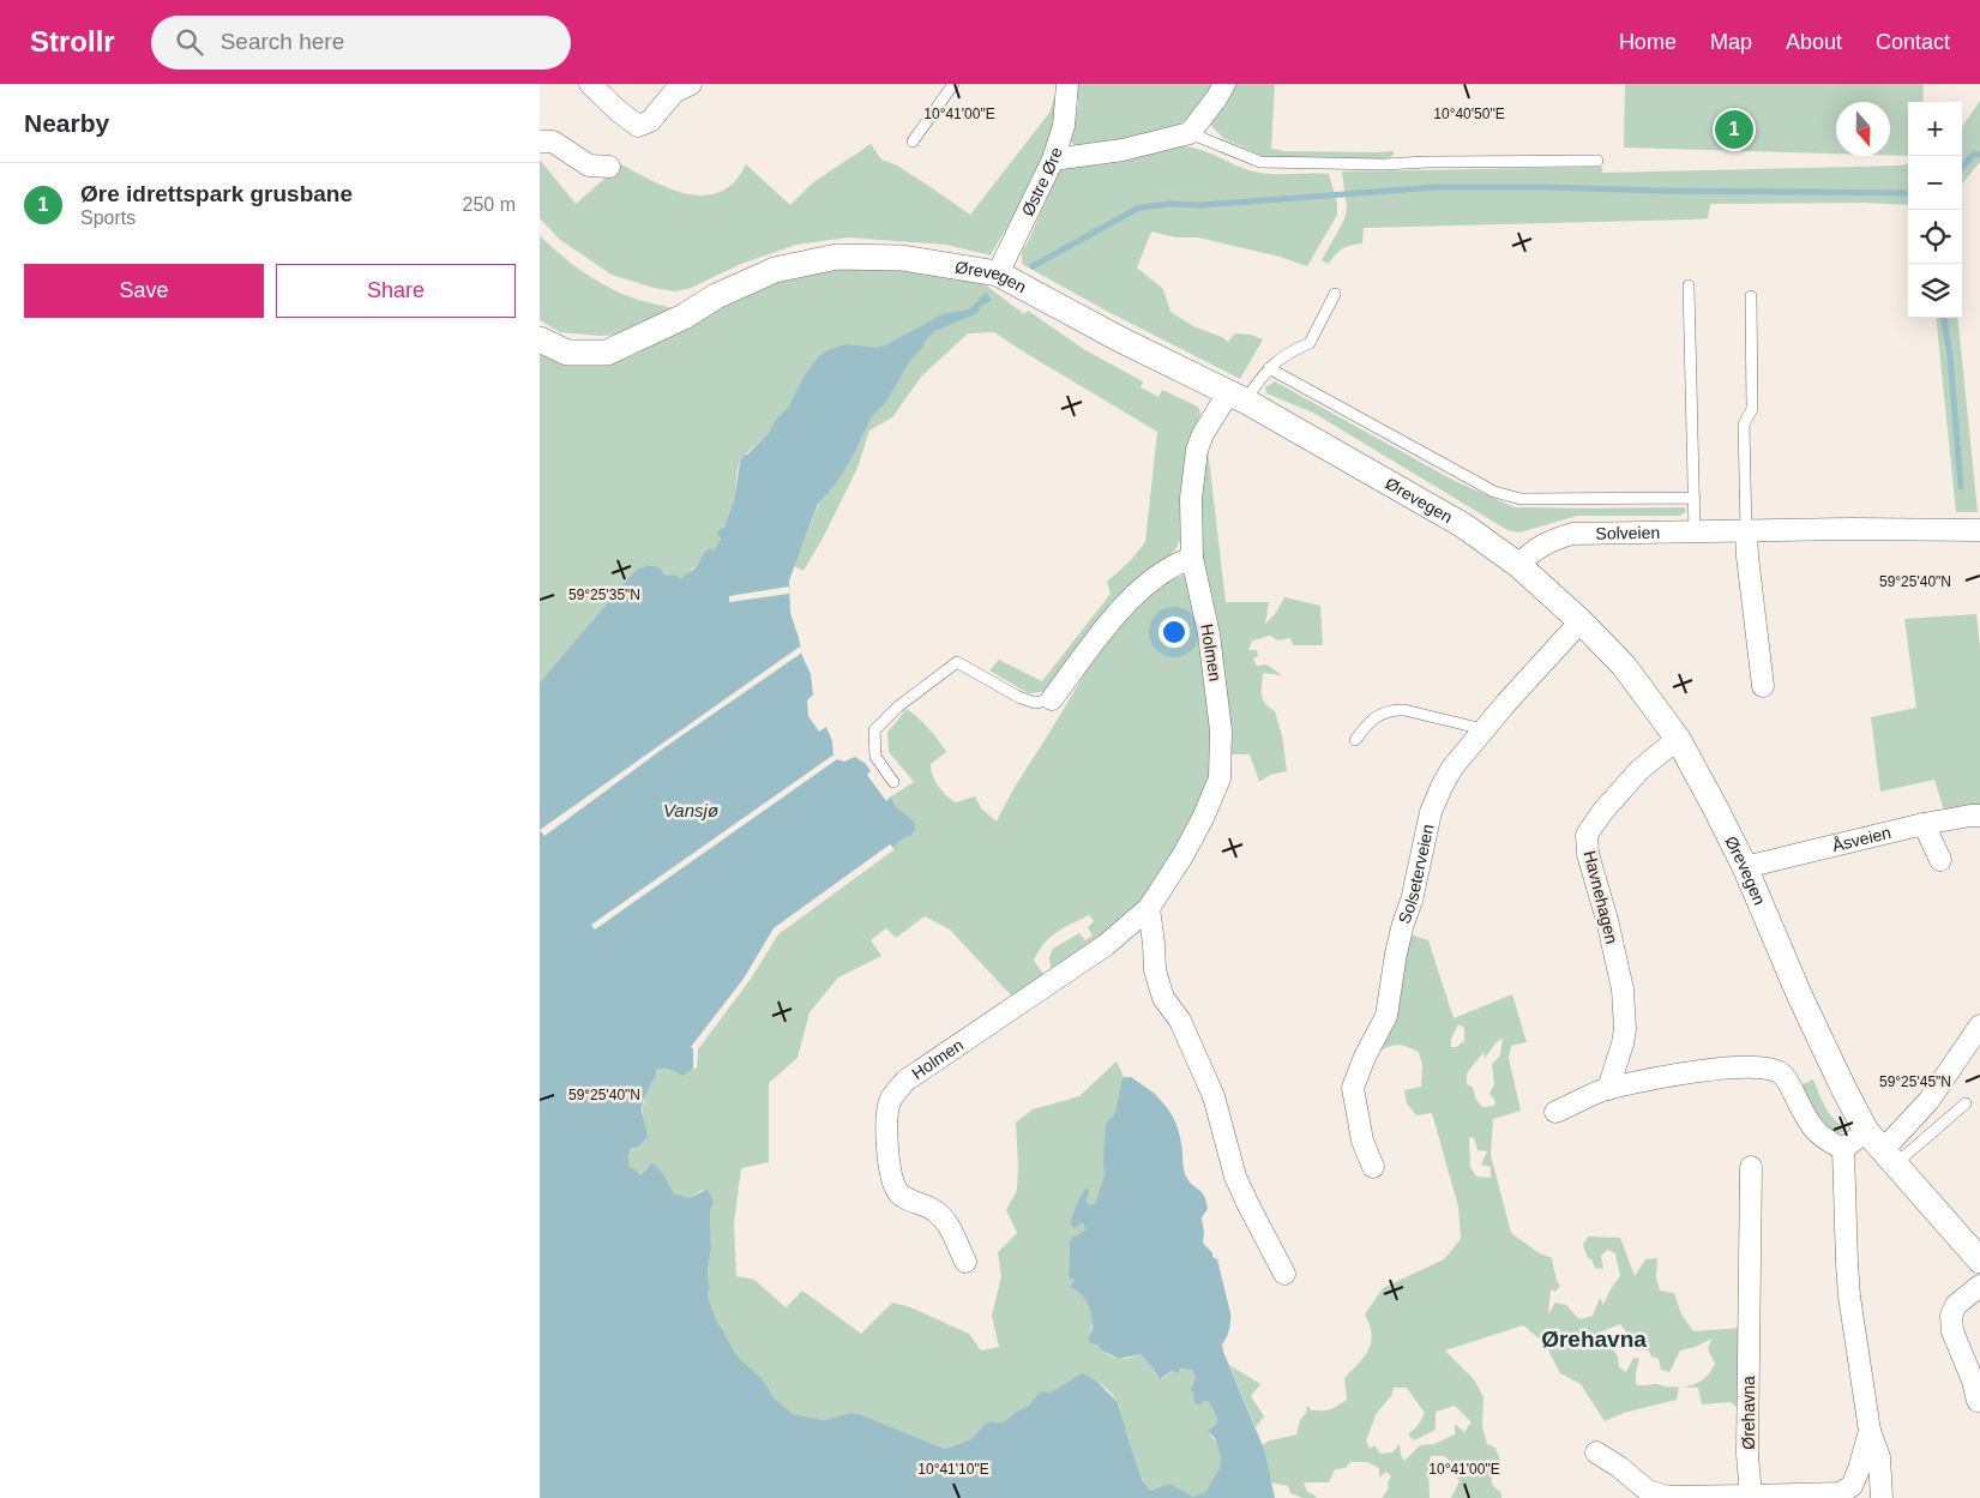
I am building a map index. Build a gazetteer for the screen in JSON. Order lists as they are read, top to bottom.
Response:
{
  "streets": {
    "street": [
      "Østre Øre",
      "Ørevegen",
      "Solveien",
      "Holmen",
      "Åsveien",
      "Solseterveien",
      "Havnehagen",
      "Ørehavna"
    ]
  },
  "crossings": [
    ["Østre Øre", "Ørevegen"],
    ["Ørevegen", "Solveien"],
    ["Ørevegen", "Holmen"],
    ["Ørevegen", "Åsveien"],
    ["Ørevegen", "Solseterveien"],
    ["Ørevegen", "Havnehagen"]
  ],
  "districts": ["Ørehavna"],
  "water": ["Vansjø"],
  "north": "bottom",
  "page": {
    "header": "Strollr",
    "search": "Search here",
    "nav": [
      "Home",
      "Map",
      "About",
      "Contact"
    ],
    "heading": "Nearby",
    "map_buttons": ["+", "−"],
    "pins": "1",
    "list": [
      {
        "mark": "1",
        "name": "Øre idrettspark grusbane",
        "note": "Sports",
        "value": "250 m"
      }
    ],
    "buttons": ["Save", "Share"]
  },
  "coordinates": [
    "10°40'50\"E",
    "10°41'00\"E",
    "59°25'40\"N",
    "59°25'35\"N",
    "59°25'45\"N",
    "10°41'10\"E"
  ]
}
